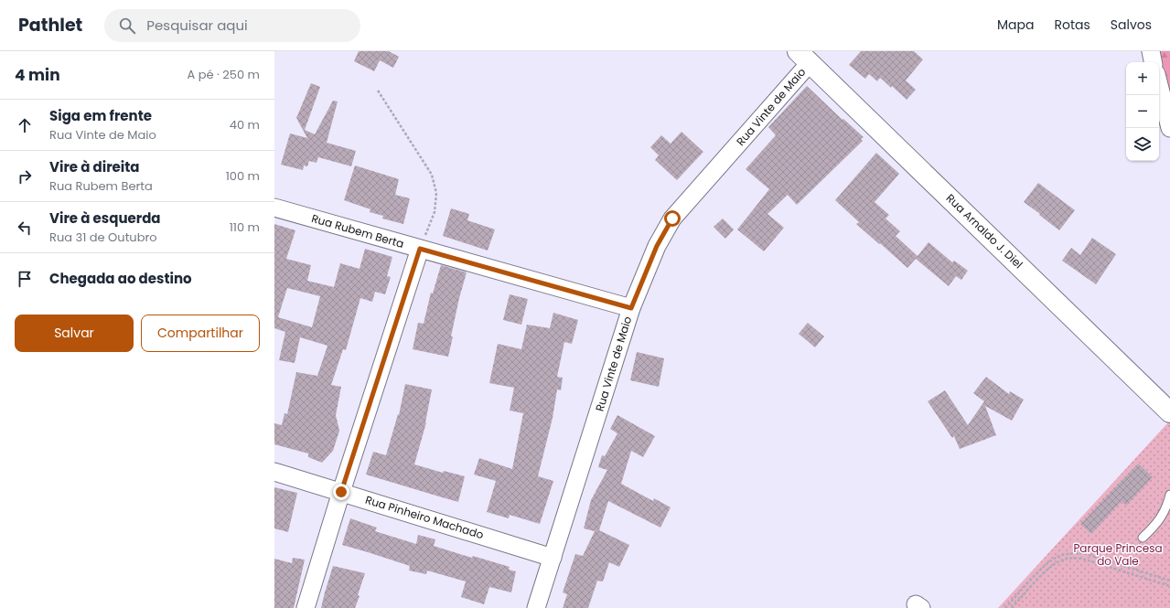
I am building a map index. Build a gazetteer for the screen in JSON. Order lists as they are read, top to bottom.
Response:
{
  "streets": {
    "street": [
      "Rua Vinte de Maio",
      "Rua Rubem Berta",
      "Rua Arnaldo J. Diel",
      "Rua Pinheiro Machado"
    ]
  },
  "crossings": [
    ["Rua Vinte de Maio", "Rua Rubem Berta"],
    ["Rua Vinte de Maio", "Rua Arnaldo J. Diel"],
    ["Rua Vinte de Maio", "Rua Pinheiro Machado"]
  ],
  "parks": ["Parque Princesa do Vale"],
  "page": {
    "header": "Pathlet",
    "search": "Pesquisar aqui",
    "nav": ["Mapa", "Rotas", "Salvos"],
    "heading": ["4 min", "A pé · 250 m"],
    "map_buttons": ["+", "−"],
    "list": [
      ["Siga em frente", "Rua Vinte de Maio", "40 m"],
      ["Vire à direita", "Rua Rubem Berta", "100 m"],
      ["Vire à esquerda", "Rua 31 de Outubro", "110 m"],
      "Chegada ao destino"
    ],
    "buttons": ["Salvar", "Compartilhar"]
  }
}
